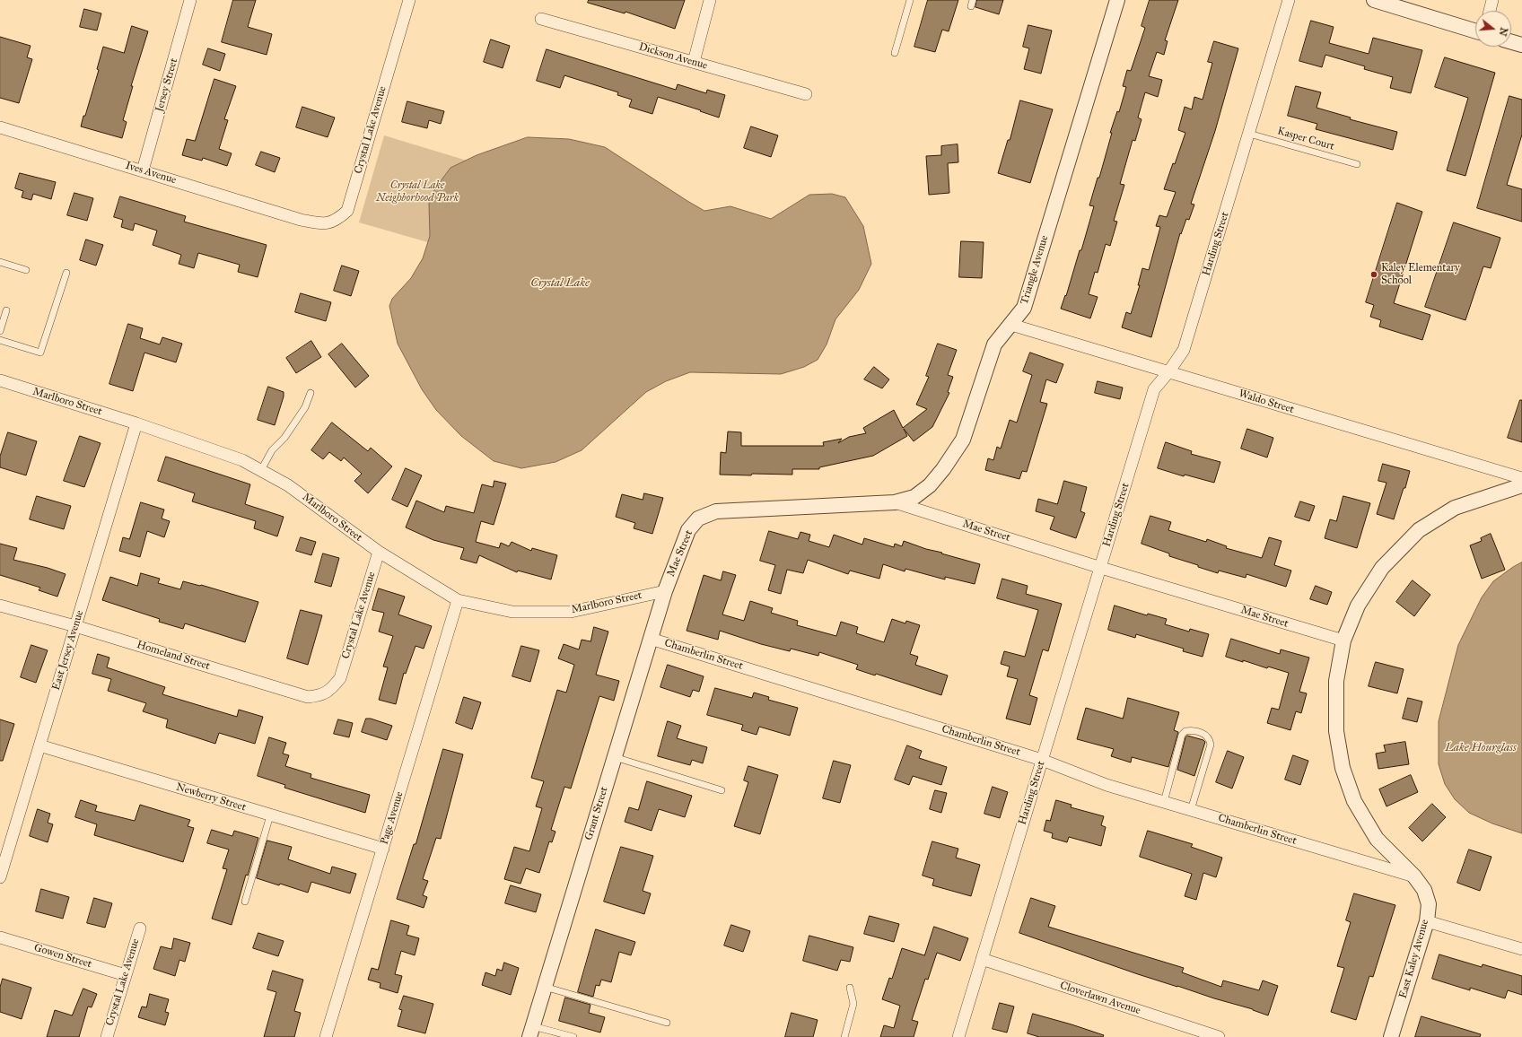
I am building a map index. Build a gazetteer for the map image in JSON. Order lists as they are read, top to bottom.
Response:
{
  "streets": {
    "street": [
      "Dickson Avenue",
      "Jersey Street",
      "Crystal Lake Avenue",
      "Ives Avenue",
      "Harding Street",
      "Triangle Avenue",
      "Marlboro Street",
      "Waldo Street",
      "Mae Street",
      "East Jersey Avenue",
      "Chamberlin Street",
      "Homeland Street",
      "Newberry Street",
      "Grant Street",
      "Page Avenue",
      "Gowen Street",
      "East Kaley Avenue",
      "Cloverlawn Avenue"
    ],
    "lane": ["Kasper Court"]
  },
  "crossings": [
    ["Jersey Street", "Ives Avenue"],
    ["Crystal Lake Avenue", "Ives Avenue"],
    ["Crystal Lake Avenue", "Marlboro Street"],
    ["Crystal Lake Avenue", "Homeland Street"],
    ["Crystal Lake Avenue", "Gowen Street"],
    ["Kasper Court", "Harding Street"],
    ["Harding Street", "Waldo Street"],
    ["Harding Street", "Mae Street"],
    ["Harding Street", "Chamberlin Street"],
    ["Harding Street", "Cloverlawn Avenue"],
    ["Triangle Avenue", "Waldo Street"],
    ["Triangle Avenue", "Mae Street"],
    ["Marlboro Street", "Mae Street"],
    ["Marlboro Street", "East Jersey Avenue"],
    ["Marlboro Street", "Grant Street"],
    ["Marlboro Street", "Page Avenue"],
    ["Mae Street", "Grant Street"],
    ["Mae Street", "East Kaley Avenue"],
    ["East Jersey Avenue", "Homeland Street"],
    ["East Jersey Avenue", "Newberry Street"],
    ["Chamberlin Street", "Grant Street"],
    ["Chamberlin Street", "East Kaley Avenue"],
    ["Newberry Street", "Page Avenue"]
  ],
  "water": ["Crystal Lake", "Lake Hourglass"],
  "parks": ["Crystal Lake Neighborhood Park"],
  "places": ["Kaley Elementary School"],
  "north": "right"
}
